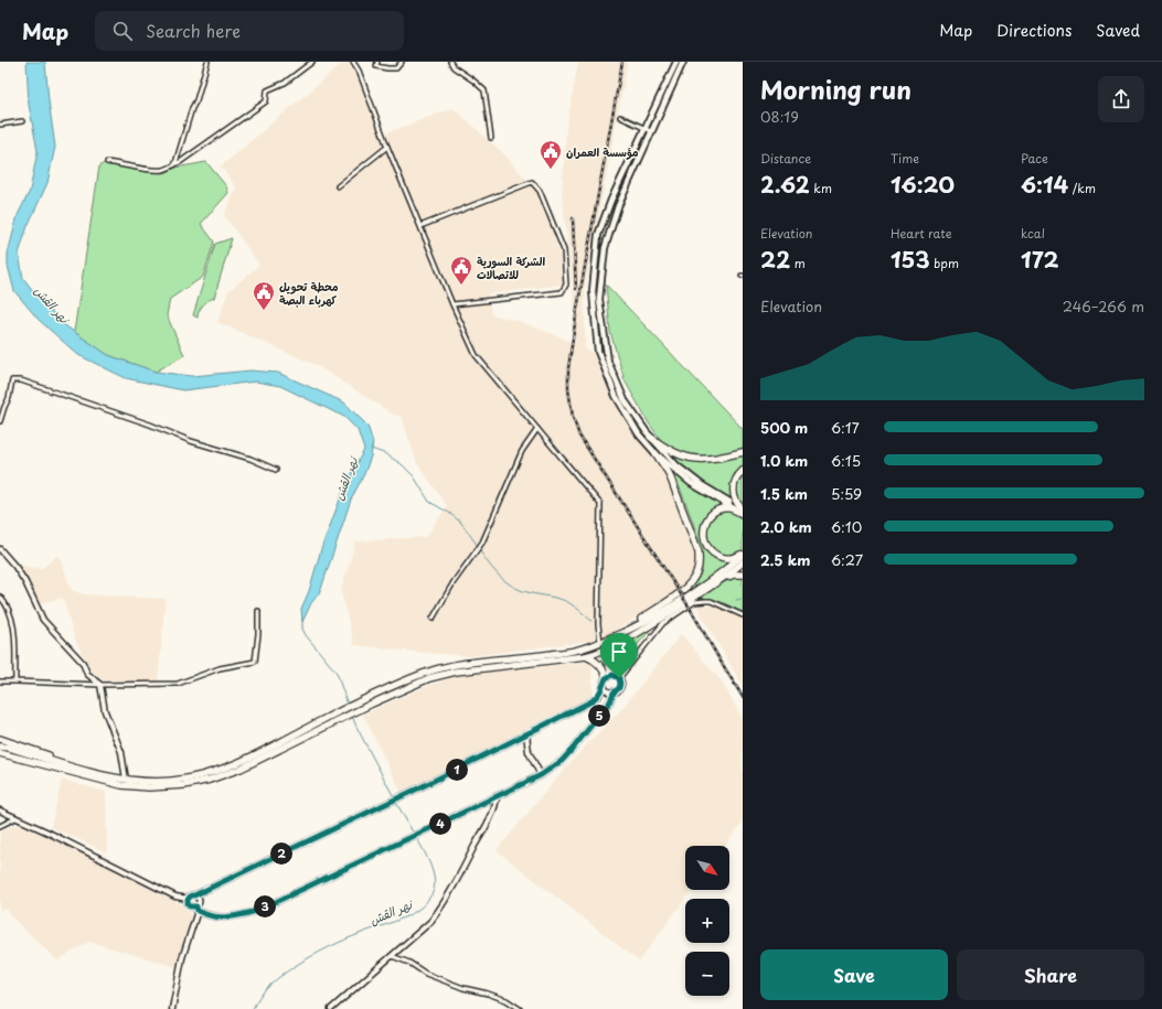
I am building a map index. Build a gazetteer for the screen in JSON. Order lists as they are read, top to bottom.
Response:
{
  "water": ["نهر القش"],
  "places": {
    "public building": ["مؤسسة العمران", "الشركة السورية للاتصالات", "محطة تحويل كهرباء البصة"]
  },
  "north": "bottom right",
  "page": {
    "header": "Map",
    "search": "Search here",
    "nav": ["Map", "Directions", "Saved"],
    "heading": ["Morning run", "08:19"],
    "stats": [
      ["Distance", "2.62 km"],
      ["Time", "16:20"],
      ["Pace", "6:14 /km"],
      ["Elevation", "22 m"],
      ["Heart rate", "153 bpm"],
      ["kcal", "172"]
    ],
    "chart": ["Elevation", "246–266 m"],
    "list": [
      {
        "name": "500 m",
        "note": "6:17"
      },
      {
        "name": "1.0 km",
        "note": "6:15"
      },
      {
        "name": "1.5 km",
        "note": "5:59"
      },
      {
        "name": "2.0 km",
        "note": "6:10"
      },
      {
        "name": "2.5 km",
        "note": "6:27"
      }
    ],
    "pins": [
      "5",
      "1",
      "4",
      "2",
      "3"
    ],
    "map_buttons": ["+", "−"],
    "buttons": ["Save", "Share"]
  }
}
